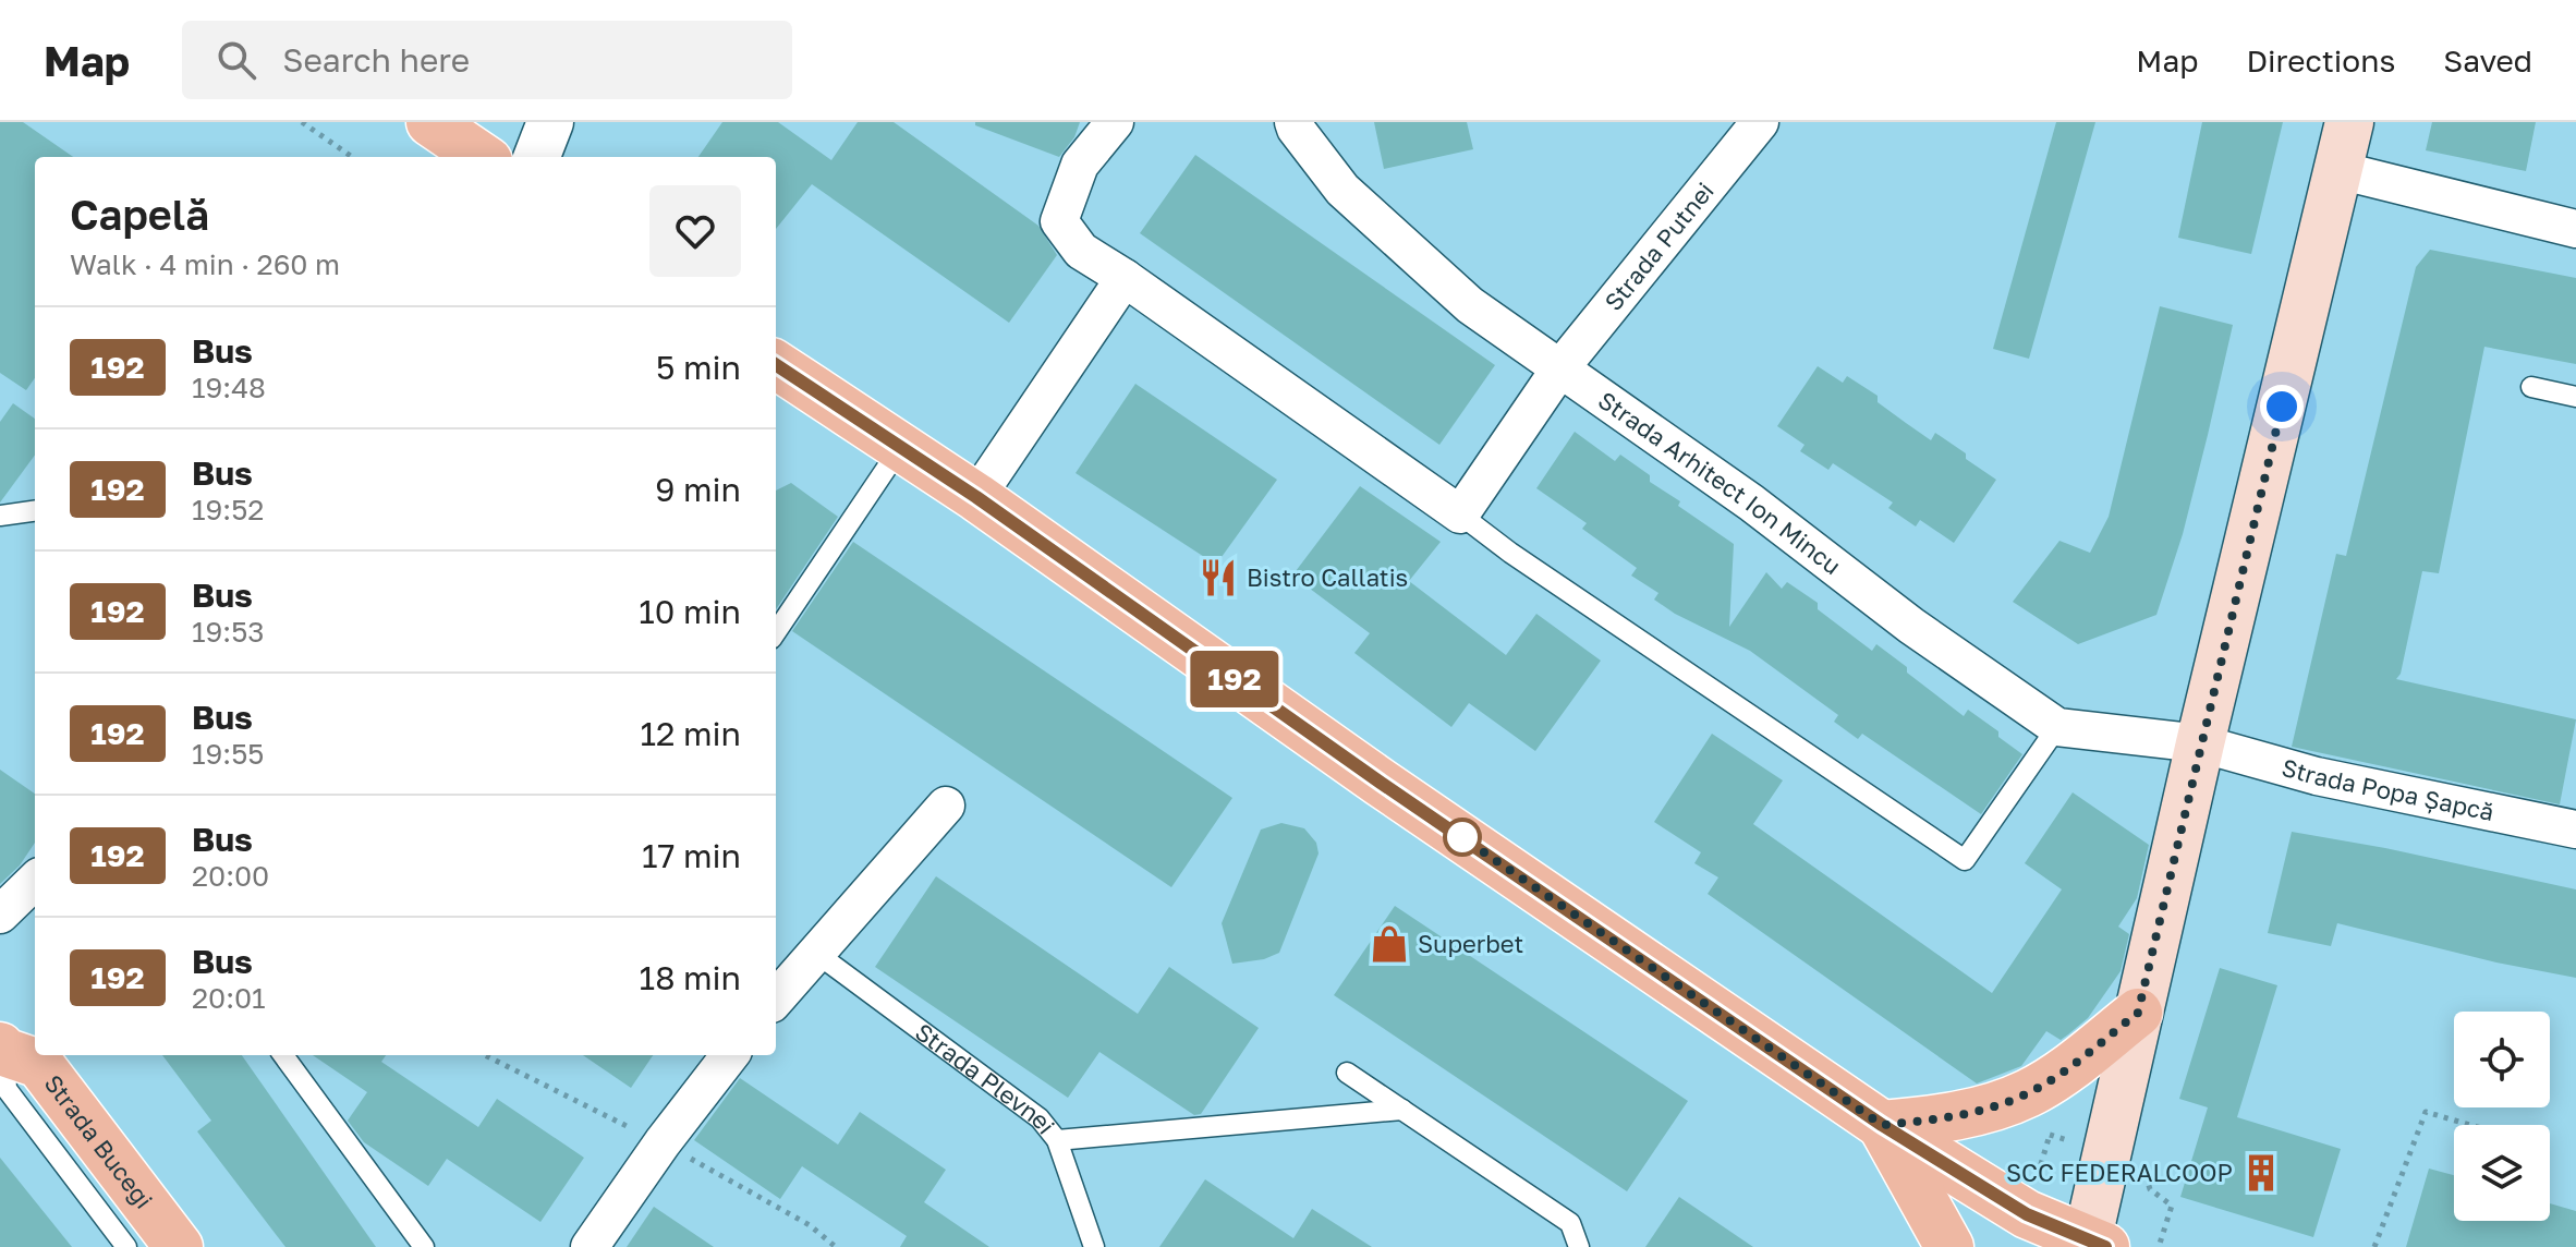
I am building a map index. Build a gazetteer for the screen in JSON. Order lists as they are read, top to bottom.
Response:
{
  "streets": {
    "main road": ["Strada Bucegi"],
    "street": ["Strada Putnei", "Strada Arhitect Ion Mincu", "Strada Popa Șapcă"],
    "lane": ["Strada Plevnei"]
  },
  "crossings": [
    ["Strada Putnei", "Strada Arhitect Ion Mincu"],
    ["Strada Arhitect Ion Mincu", "Strada Popa Șapcă"]
  ],
  "places": {
    "restaurant": ["Bistro Callatis"],
    "shop": ["Superbet"],
    "building": ["SCC FEDERALCOOP"]
  },
  "lines": ["bus line 192"],
  "page": {
    "header": "Map",
    "search": "Search here",
    "nav": ["Map", "Directions", "Saved"],
    "on_map": "192",
    "heading": ["Capelă", "Walk · 4 min · 260 m"],
    "list": [
      {
        "mark": "192",
        "name": "Bus",
        "note": "19:48",
        "value": "5 min"
      },
      {
        "mark": "192",
        "name": "Bus",
        "note": "19:52",
        "value": "9 min"
      },
      {
        "mark": "192",
        "name": "Bus",
        "note": "19:53",
        "value": "10 min"
      },
      {
        "mark": "192",
        "name": "Bus",
        "note": "19:55",
        "value": "12 min"
      },
      {
        "mark": "192",
        "name": "Bus",
        "note": "20:00",
        "value": "17 min"
      },
      {
        "mark": "192",
        "name": "Bus",
        "note": "20:01",
        "value": "18 min"
      }
    ]
  }
}
